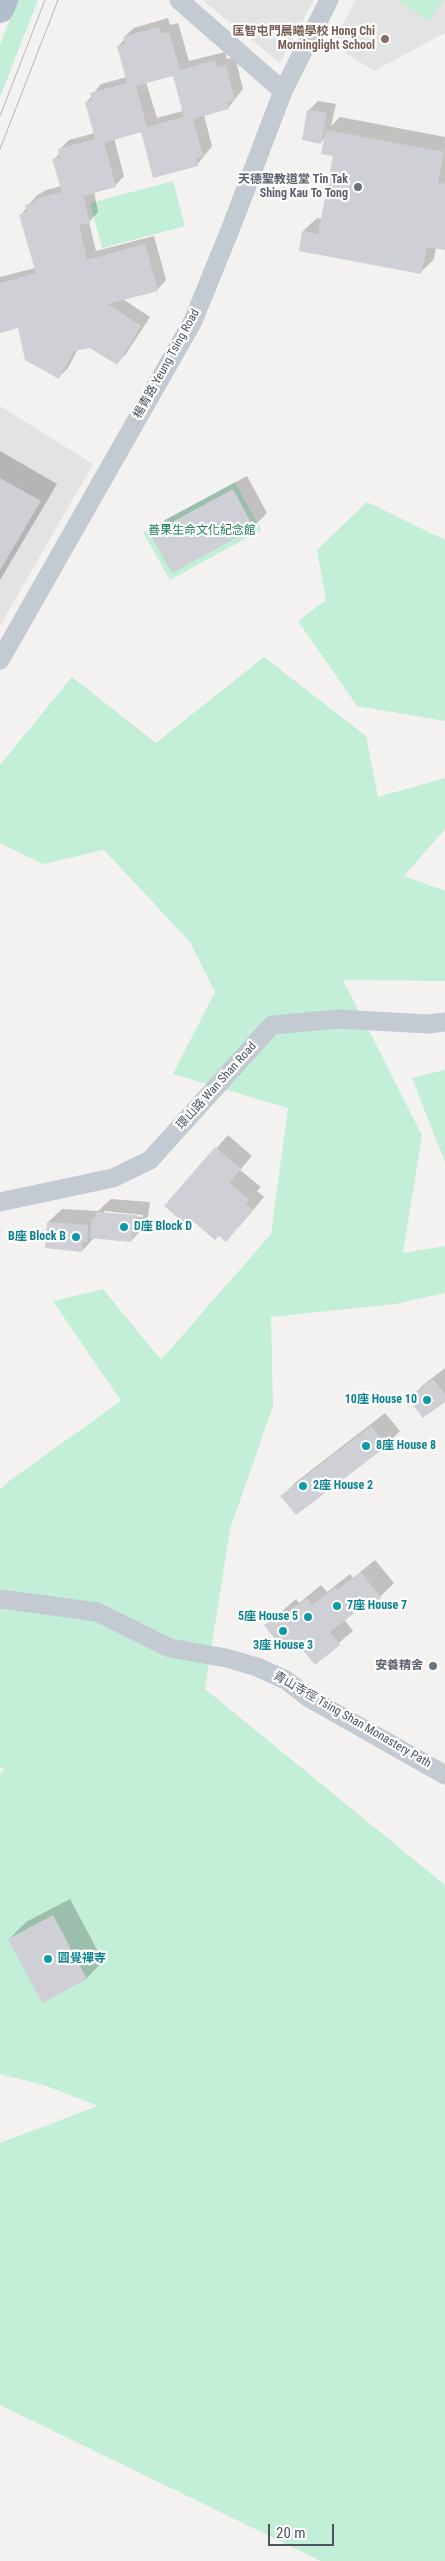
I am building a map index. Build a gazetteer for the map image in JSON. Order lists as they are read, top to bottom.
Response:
{
  "streets": {
    "street": ["楊青路 Yeung Tsing Road", "環山路 Wan Shan Road", "青山寺徑 Tsing Shan Monastery Path"]
  },
  "parks": ["善果生命文化紀念館"],
  "places": [
    "匡智屯門晨曦學校 Hong Chi Morninglight School",
    "天德聖教道堂 Tin Tak Shing Kau To Tong",
    "D座 Block D",
    "B座 Block B",
    "10座 House 10",
    "8座 House 8",
    "2座 House 2",
    "7座 House 7",
    "5座 House 5",
    "3座 House 3",
    "安養精舍",
    "圓覺禪寺"
  ],
  "scale_bar": "20 m"
}
